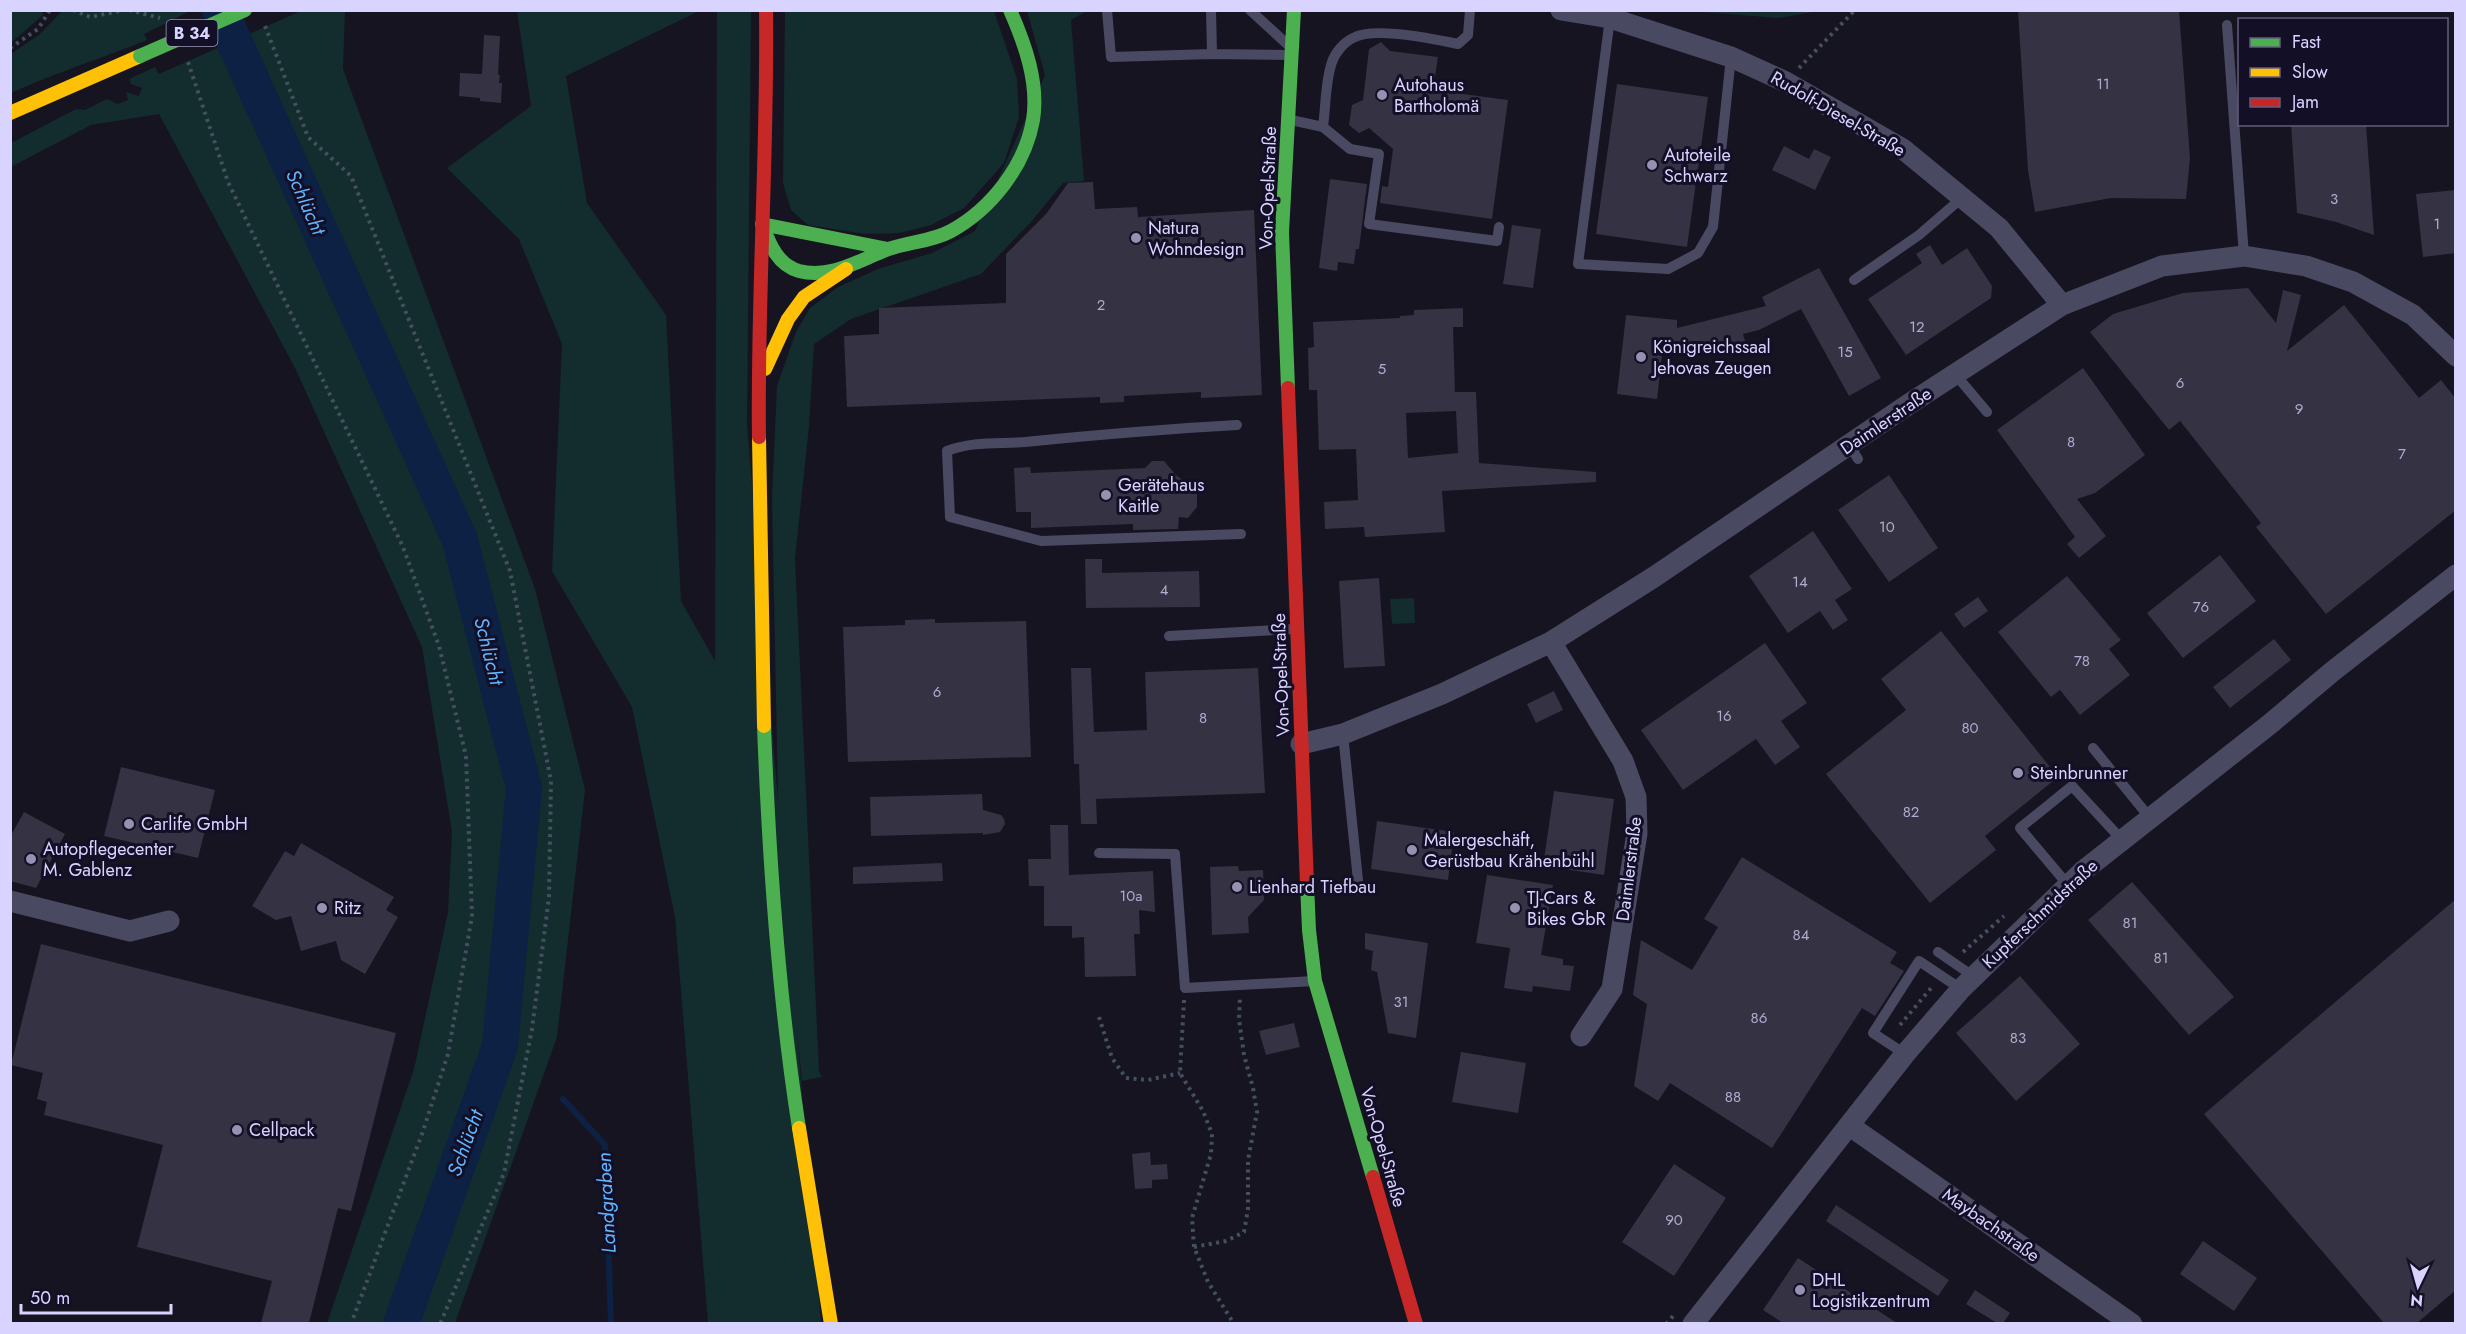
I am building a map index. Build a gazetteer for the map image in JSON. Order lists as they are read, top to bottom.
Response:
{
  "streets": {
    "main road": ["B 34", "Von-Opel-Straße"],
    "street": [
      "Rudolf-Diesel-Straße",
      "Daimlerstraße",
      "Kupferschmidstraße",
      "Maybachstraße"
    ]
  },
  "crossings": [
    ["Rudolf-Diesel-Straße", "Daimlerstraße"],
    ["Von-Opel-Straße", "Daimlerstraße"],
    ["Kupferschmidstraße", "Maybachstraße"]
  ],
  "water": ["Schlücht", "Landgraben"],
  "places": [
    "Autohaus Bartholomä",
    "Autoteile Schwarz",
    "Natura Wohndesign",
    "Königreichssaal Jehovas Zeugen",
    "Gerätehaus Kaitle",
    "Steinbrunner",
    "Carlife GmbH",
    "Malergeschäft, Gerüstbau Krähenbühl",
    "Autopflegecenter M. Gablenz",
    "Lienhard Tiefbau",
    "Ritz",
    "TJ-Cars & Bikes GbR",
    "Cellpack",
    "DHL Logistikzentrum"
  ],
  "house_numbers": [
    "11",
    "3",
    "1",
    "2",
    "12",
    "15",
    "5",
    "6",
    "9",
    "8",
    "7",
    "10",
    "14",
    "4",
    "76",
    "78",
    "6",
    "16",
    "8",
    "80",
    "82",
    "10a",
    "81",
    "84",
    "81",
    "31",
    "86",
    "83",
    "88",
    "90"
  ],
  "legend": ["Fast", "Slow", "Jam"],
  "scale_bar": "50 m",
  "north": "bottom"
}
